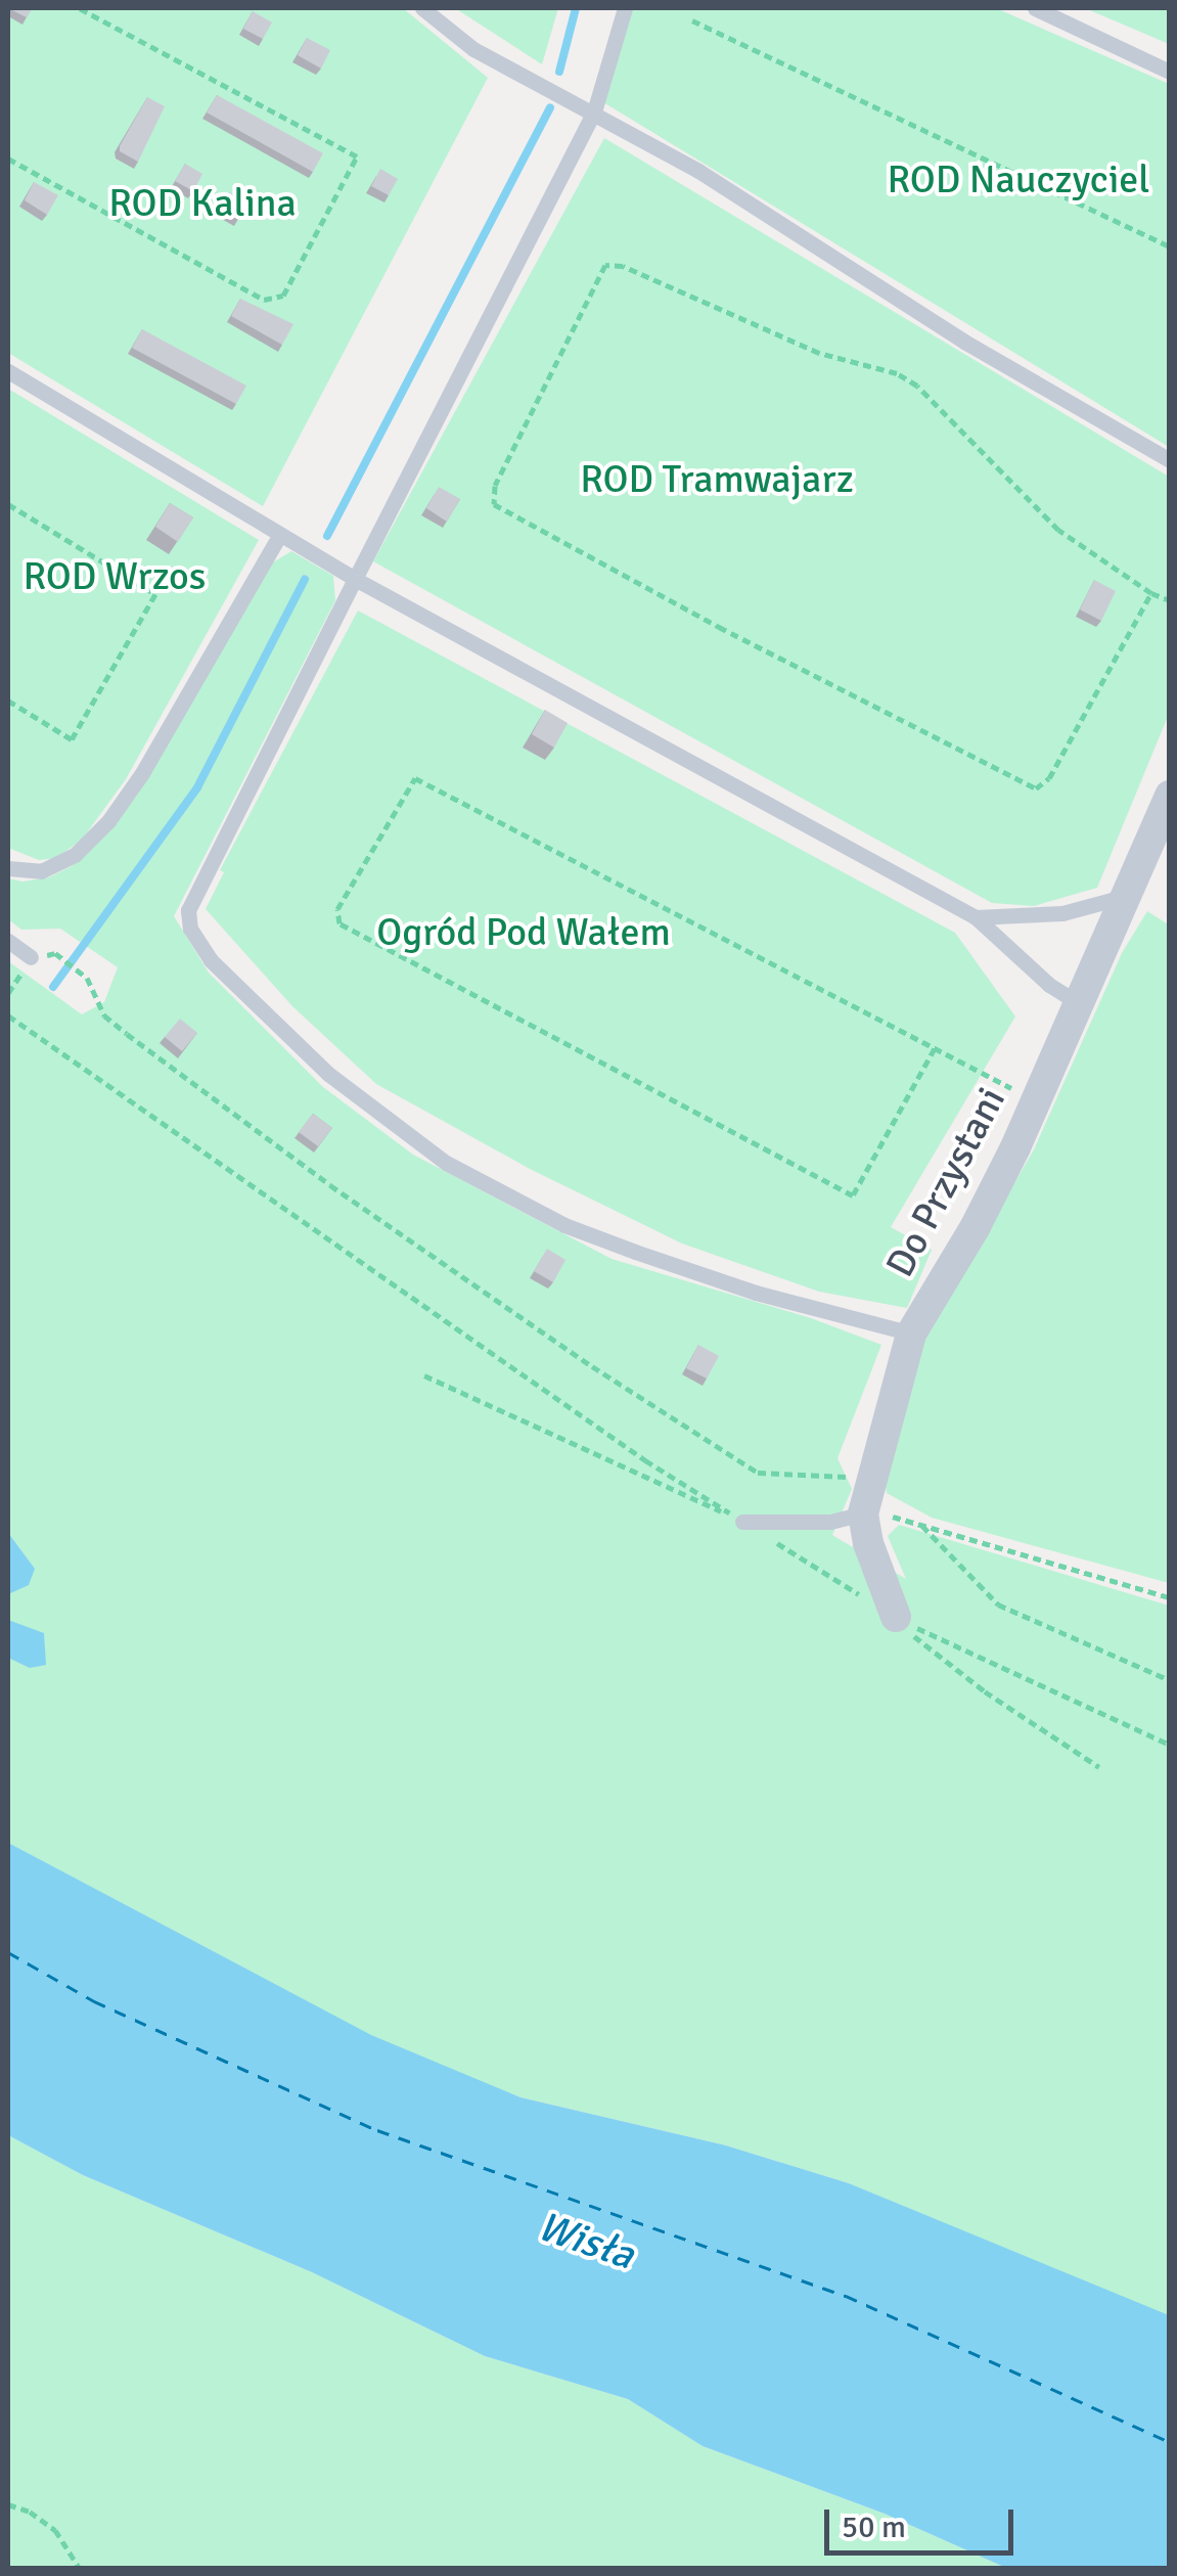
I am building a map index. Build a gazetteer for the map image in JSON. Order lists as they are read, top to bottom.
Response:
{
  "streets": {
    "street": ["Do Przystani"]
  },
  "water": ["Wisła"],
  "parks": [
    "ROD Nauczyciel",
    "ROD Kalina",
    "ROD Tramwajarz",
    "ROD Wrzos",
    "Ogród Pod Wałem"
  ],
  "scale_bar": "50 m"
}
